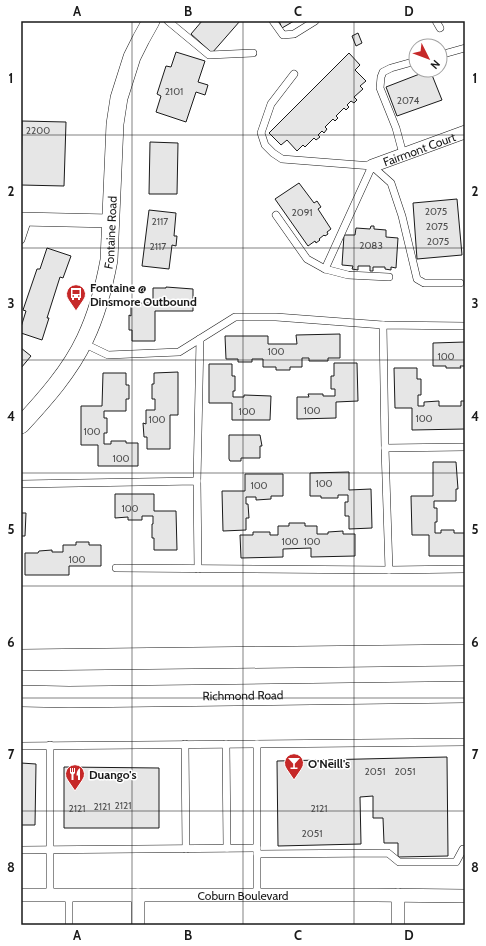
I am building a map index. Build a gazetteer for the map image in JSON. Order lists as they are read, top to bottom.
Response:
{
  "streets": {
    "main road": ["Richmond Road"],
    "street": ["Fairmont Court", "Fontaine Road", "Coburn Boulevard"]
  },
  "places": {
    "bus stop": ["Fontaine @ Dinsmore Outbound"],
    "bar": ["O'Neill's"],
    "restaurant": ["Duango's"]
  },
  "house_numbers": [
    "2101",
    "2074",
    "2200",
    "2075",
    "2091",
    "2117",
    "2075",
    "2075",
    "2083",
    "2117",
    "100",
    "100",
    "100",
    "100",
    "100",
    "100",
    "100",
    "100",
    "100",
    "100",
    "100",
    "100",
    "100",
    "100",
    "2051",
    "2051",
    "2121",
    "2121",
    "2121",
    "2121",
    "2051"
  ],
  "north": "bottom right",
  "grid": {
    "columns": [
      "A",
      "B",
      "C",
      "D"
    ],
    "rows": [
      "1",
      "2",
      "3",
      "4",
      "5",
      "6",
      "7",
      "8"
    ]
  }
}
